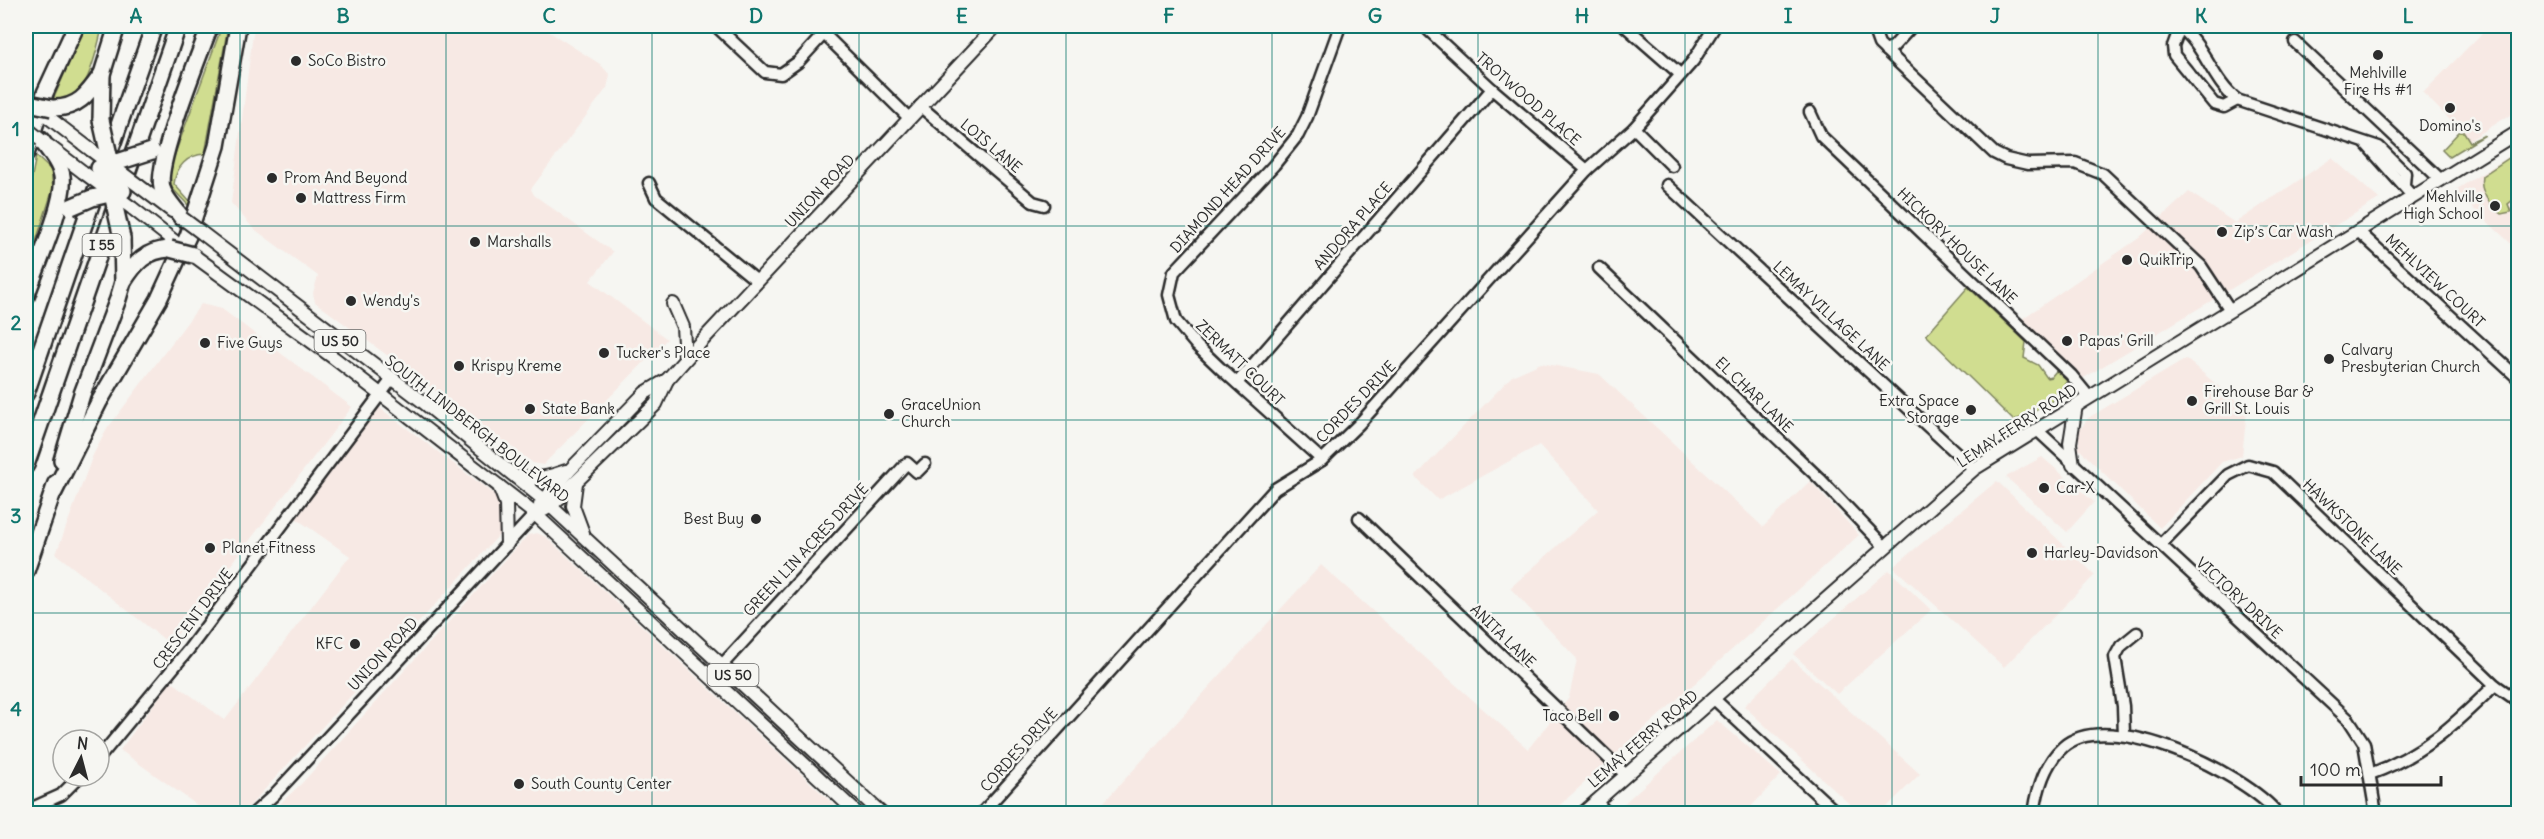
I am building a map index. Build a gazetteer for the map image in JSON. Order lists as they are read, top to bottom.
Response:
{
  "streets": {
    "highway": ["I 55"],
    "main road": [
      "UNION ROAD",
      "US 50",
      "LEMAY FERRY ROAD",
      "SOUTH LINDBERGH BOULEVARD"
    ],
    "street": [
      "TROTWOOD PLACE",
      "LOIS LANE",
      "DIAMOND HEAD DRIVE",
      "ANDORA PLACE",
      "HICKORY HOUSE LANE",
      "MEHLVIEW COURT",
      "LEMAY VILLAGE LANE",
      "ZERMATT COURT",
      "EL CHAR LANE",
      "CORDES DRIVE",
      "HAWKSTONE LANE",
      "GREEN LIN ACRES DRIVE",
      "VICTORY DRIVE",
      "CRESCENT DRIVE",
      "ANITA LANE"
    ]
  },
  "crossings": [
    ["TROTWOOD PLACE", "ANDORA PLACE"],
    ["TROTWOOD PLACE", "CORDES DRIVE"],
    ["LOIS LANE", "UNION ROAD"],
    ["DIAMOND HEAD DRIVE", "ZERMATT COURT"],
    ["UNION ROAD", "SOUTH LINDBERGH BOULEVARD"],
    ["ANDORA PLACE", "ZERMATT COURT"],
    ["HICKORY HOUSE LANE", "LEMAY FERRY ROAD"],
    ["MEHLVIEW COURT", "LEMAY FERRY ROAD"],
    ["LEMAY VILLAGE LANE", "LEMAY FERRY ROAD"],
    ["ZERMATT COURT", "CORDES DRIVE"],
    ["EL CHAR LANE", "LEMAY FERRY ROAD"],
    ["LEMAY FERRY ROAD", "VICTORY DRIVE"],
    ["LEMAY FERRY ROAD", "ANITA LANE"],
    ["SOUTH LINDBERGH BOULEVARD", "GREEN LIN ACRES DRIVE"],
    ["SOUTH LINDBERGH BOULEVARD", "CRESCENT DRIVE"],
    ["HAWKSTONE LANE", "VICTORY DRIVE"]
  ],
  "places": [
    "Mehlville Fire Hs #1",
    "SoCo Bistro",
    "Domino's",
    "Prom And Beyond",
    "Mattress Firm",
    "Mehlville High School",
    "Zip’s Car Wash",
    "Marshalls",
    "QuikTrip",
    "Wendy's",
    "Papas' Grill",
    "Five Guys",
    "Tucker's Place",
    "Calvary Presbyterian Church",
    "Krispy Kreme",
    "Firehouse Bar & Grill St. Louis",
    "State Bank",
    "Extra Space Storage",
    "GraceUnion Church",
    "Car-X",
    "Best Buy",
    "Planet Fitness",
    "Harley-Davidson",
    "KFC",
    "Taco Bell",
    "South County Center"
  ],
  "scale_bar": "100 m",
  "north": "top",
  "grid": {
    "columns": [
      "A",
      "B",
      "C",
      "D",
      "E",
      "F",
      "G",
      "H",
      "I",
      "J",
      "K",
      "L"
    ],
    "rows": [
      "1",
      "2",
      "3",
      "4"
    ]
  }
}
